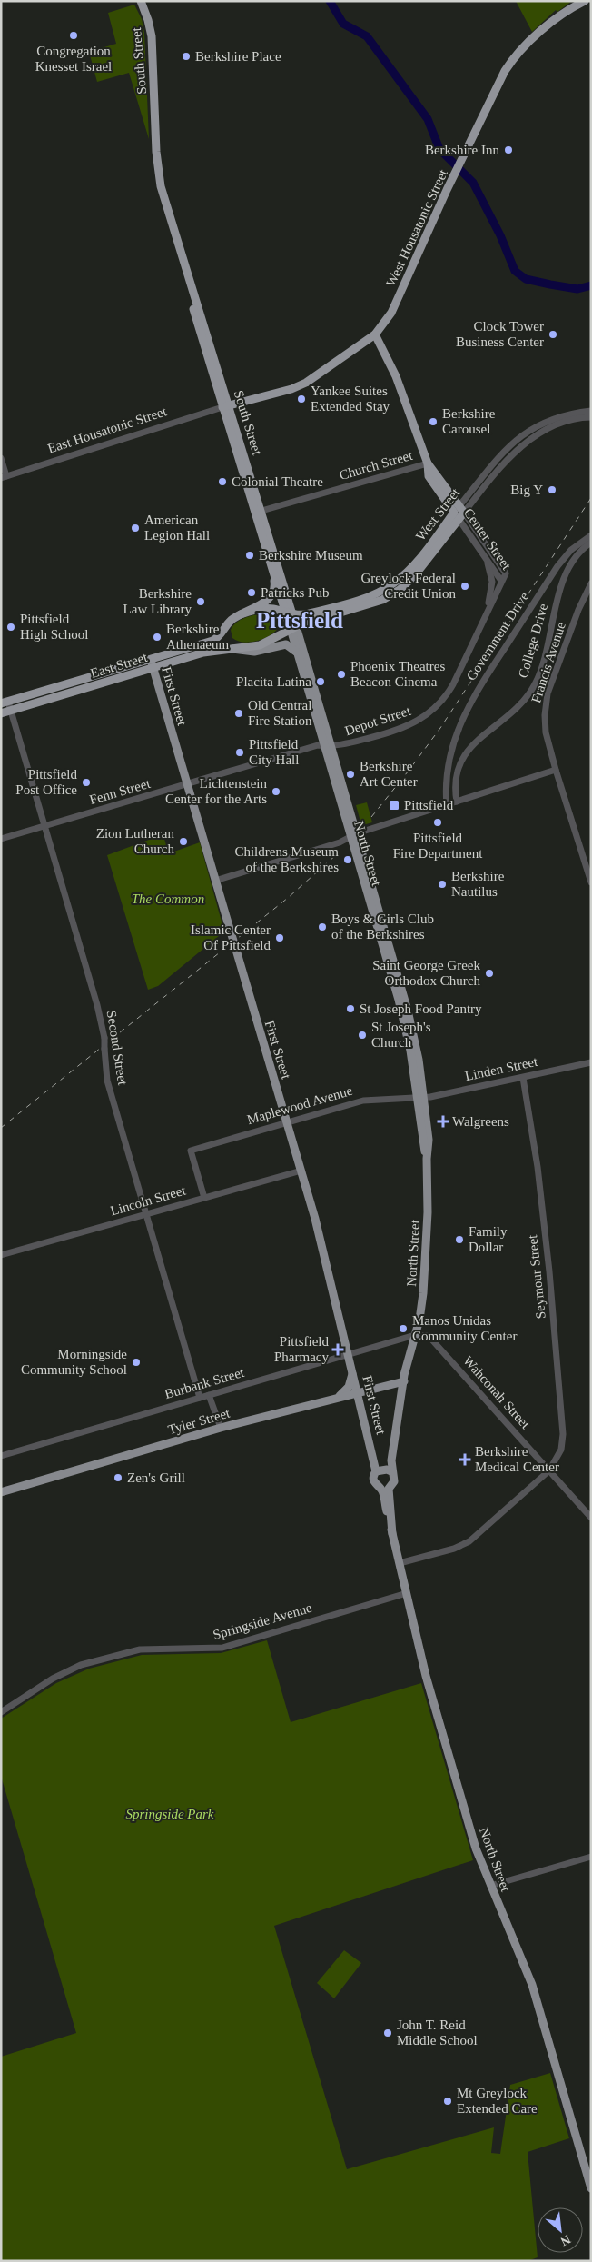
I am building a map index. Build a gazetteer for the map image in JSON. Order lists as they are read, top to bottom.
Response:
{
  "streets": {
    "highway": [
      "South Street",
      "West Housatonic Street",
      "West Street",
      "Center Street",
      "East Street",
      "North Street"
    ],
    "main road": ["First Street", "Tyler Street"],
    "street": [
      "East Housatonic Street",
      "Church Street",
      "Government Drive",
      "College Drive",
      "Francis Avenue",
      "Depot Street",
      "Fenn Street",
      "Second Street",
      "Linden Street",
      "Maplewood Avenue",
      "Lincoln Street",
      "Seymour Street",
      "Burbank Street",
      "Wahconah Street",
      "Springside Avenue"
    ]
  },
  "crossings": [
    ["South Street", "West Housatonic Street"],
    ["South Street", "East Housatonic Street"],
    ["South Street", "Church Street"],
    ["South Street", "West Street"],
    ["South Street", "North Street"],
    ["West Housatonic Street", "East Housatonic Street"],
    ["West Housatonic Street", "Center Street"],
    ["Church Street", "Center Street"],
    ["West Street", "Center Street"],
    ["West Street", "North Street"],
    ["Center Street", "Depot Street"],
    ["East Street", "First Street"],
    ["East Street", "North Street"],
    ["East Street", "Second Street"],
    ["First Street", "Fenn Street"],
    ["First Street", "North Street"],
    ["First Street", "Maplewood Avenue"],
    ["First Street", "Lincoln Street"],
    ["First Street", "Burbank Street"],
    ["First Street", "Tyler Street"],
    ["Depot Street", "Fenn Street"],
    ["Depot Street", "North Street"],
    ["Fenn Street", "North Street"],
    ["Fenn Street", "Second Street"],
    ["North Street", "Linden Street"],
    ["North Street", "Maplewood Avenue"],
    ["North Street", "Seymour Street"],
    ["North Street", "Burbank Street"],
    ["North Street", "Wahconah Street"],
    ["North Street", "Tyler Street"],
    ["North Street", "Springside Avenue"],
    ["Second Street", "Lincoln Street"],
    ["Second Street", "Burbank Street"],
    ["Linden Street", "Maplewood Avenue"],
    ["Linden Street", "Seymour Street"],
    ["Maplewood Avenue", "Lincoln Street"],
    ["Seymour Street", "Wahconah Street"],
    ["Burbank Street", "Wahconah Street"]
  ],
  "districts": ["Pittsfield"],
  "parks": ["The Common", "Springside Park"],
  "places": {
    "other": [
      "Congregation Knesset Israel",
      "Berkshire Place",
      "Berkshire Inn",
      "Clock Tower Business Center",
      "Yankee Suites Extended Stay",
      "Berkshire Carousel",
      "Colonial Theatre",
      "Big Y",
      "American Legion Hall",
      "Berkshire Museum",
      "Greylock Federal Credit Union",
      "Patricks Pub",
      "Berkshire Law Library",
      "Pittsfield High School",
      "Berkshire Athenaeum",
      "Phoenix Theatres Beacon Cinema",
      "Placita Latina",
      "Old Central Fire Station",
      "Pittsfield City Hall",
      "Berkshire Art Center",
      "Pittsfield Post Office",
      "Lichtenstein Center for the Arts",
      "Pittsfield Fire Department",
      "Zion Lutheran Church",
      "Childrens Museum of the Berkshires",
      "Berkshire Nautilus",
      "Boys & Girls Club of the Berkshires",
      "Islamic Center Of Pittsfield",
      "Saint George Greek Orthodox Church",
      "St Joseph Food Pantry",
      "St Joseph's Church",
      "Family Dollar",
      "Manos Unidas Community Center",
      "Morningside Community School",
      "Zen's Grill",
      "John T. Reid Middle School",
      "Mt Greylock Extended Care"
    ],
    "transit": ["Pittsfield"],
    "health": ["Walgreens", "Pittsfield Pharmacy", "Berkshire Medical Center"]
  },
  "north": "bottom right"
}
